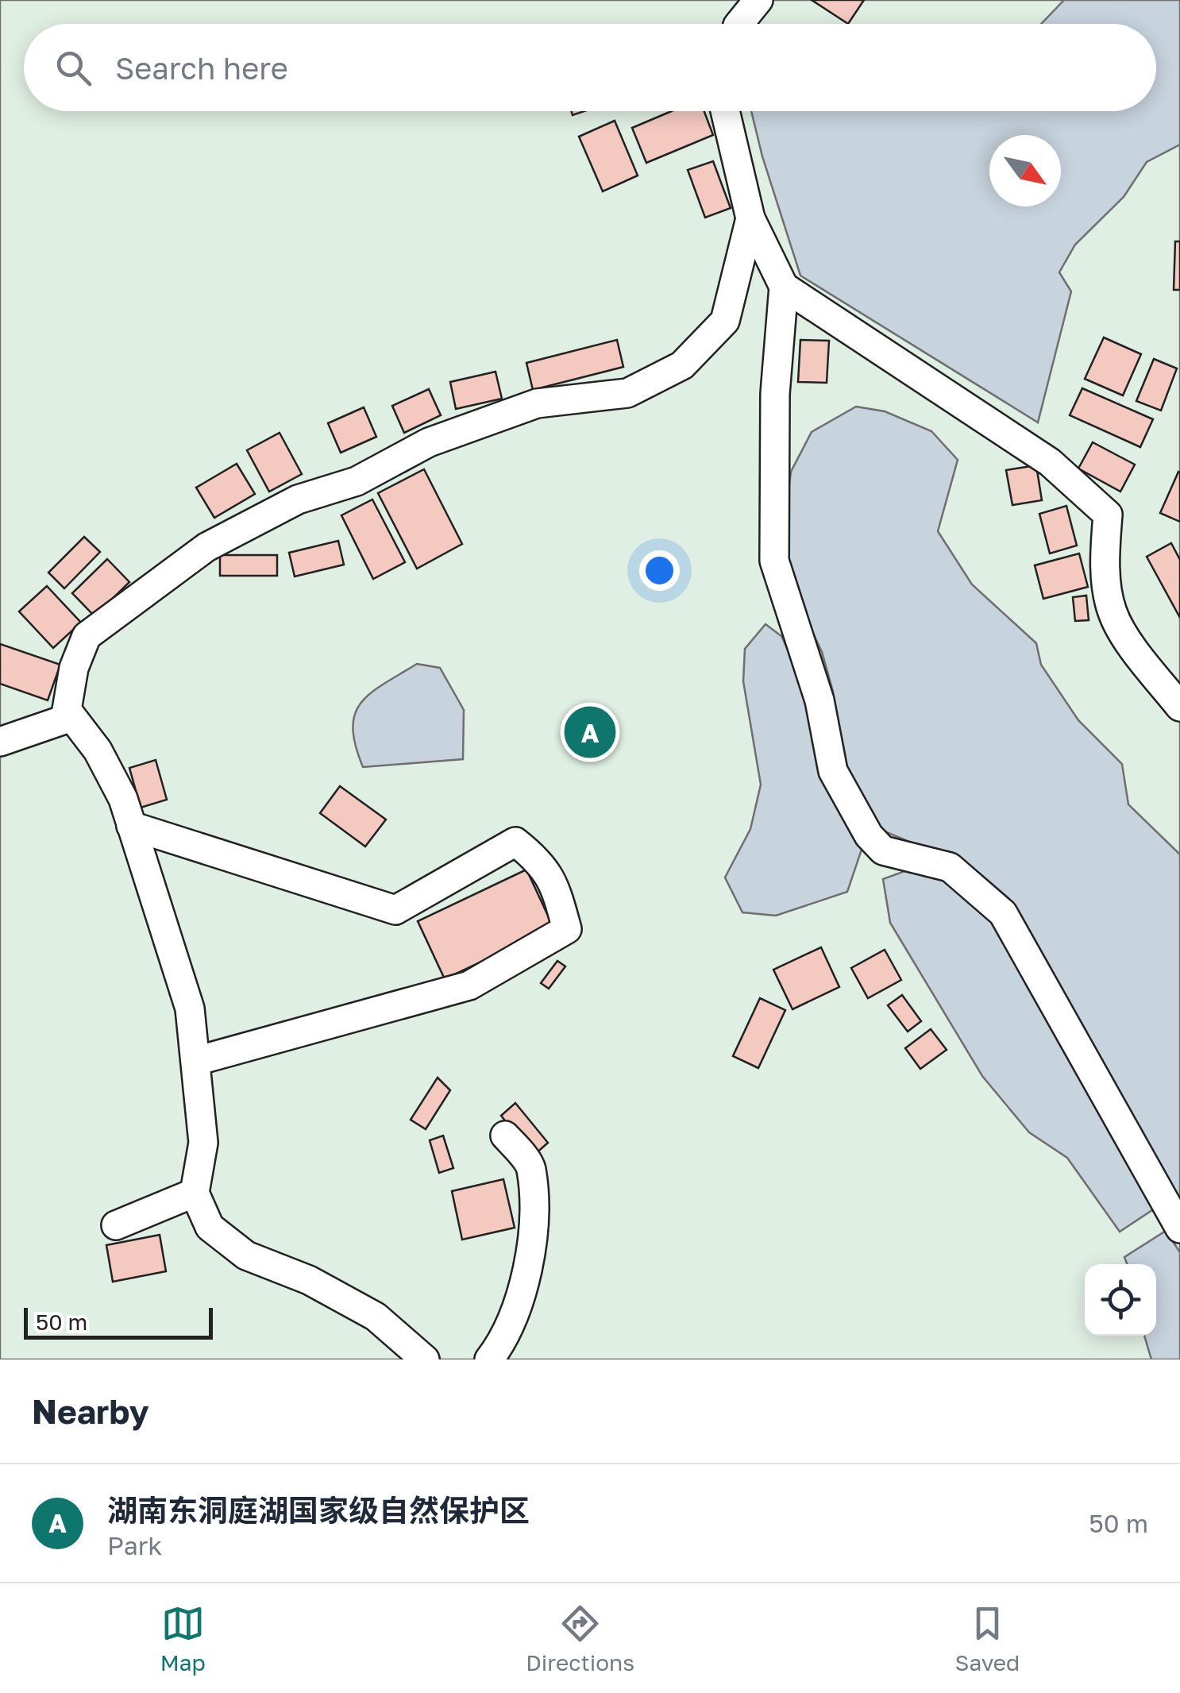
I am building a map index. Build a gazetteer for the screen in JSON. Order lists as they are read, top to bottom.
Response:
{
  "scale_bar": "50 m",
  "north": "bottom right",
  "page": {
    "search": "Search here",
    "pins": "A",
    "scale": "50 m",
    "heading": "Nearby",
    "list": [
      {
        "mark": "A",
        "name": "湖南东洞庭湖国家级自然保护区",
        "note": "Park",
        "value": "50 m"
      }
    ],
    "nav": ["Map", "Directions", "Saved"]
  }
}
